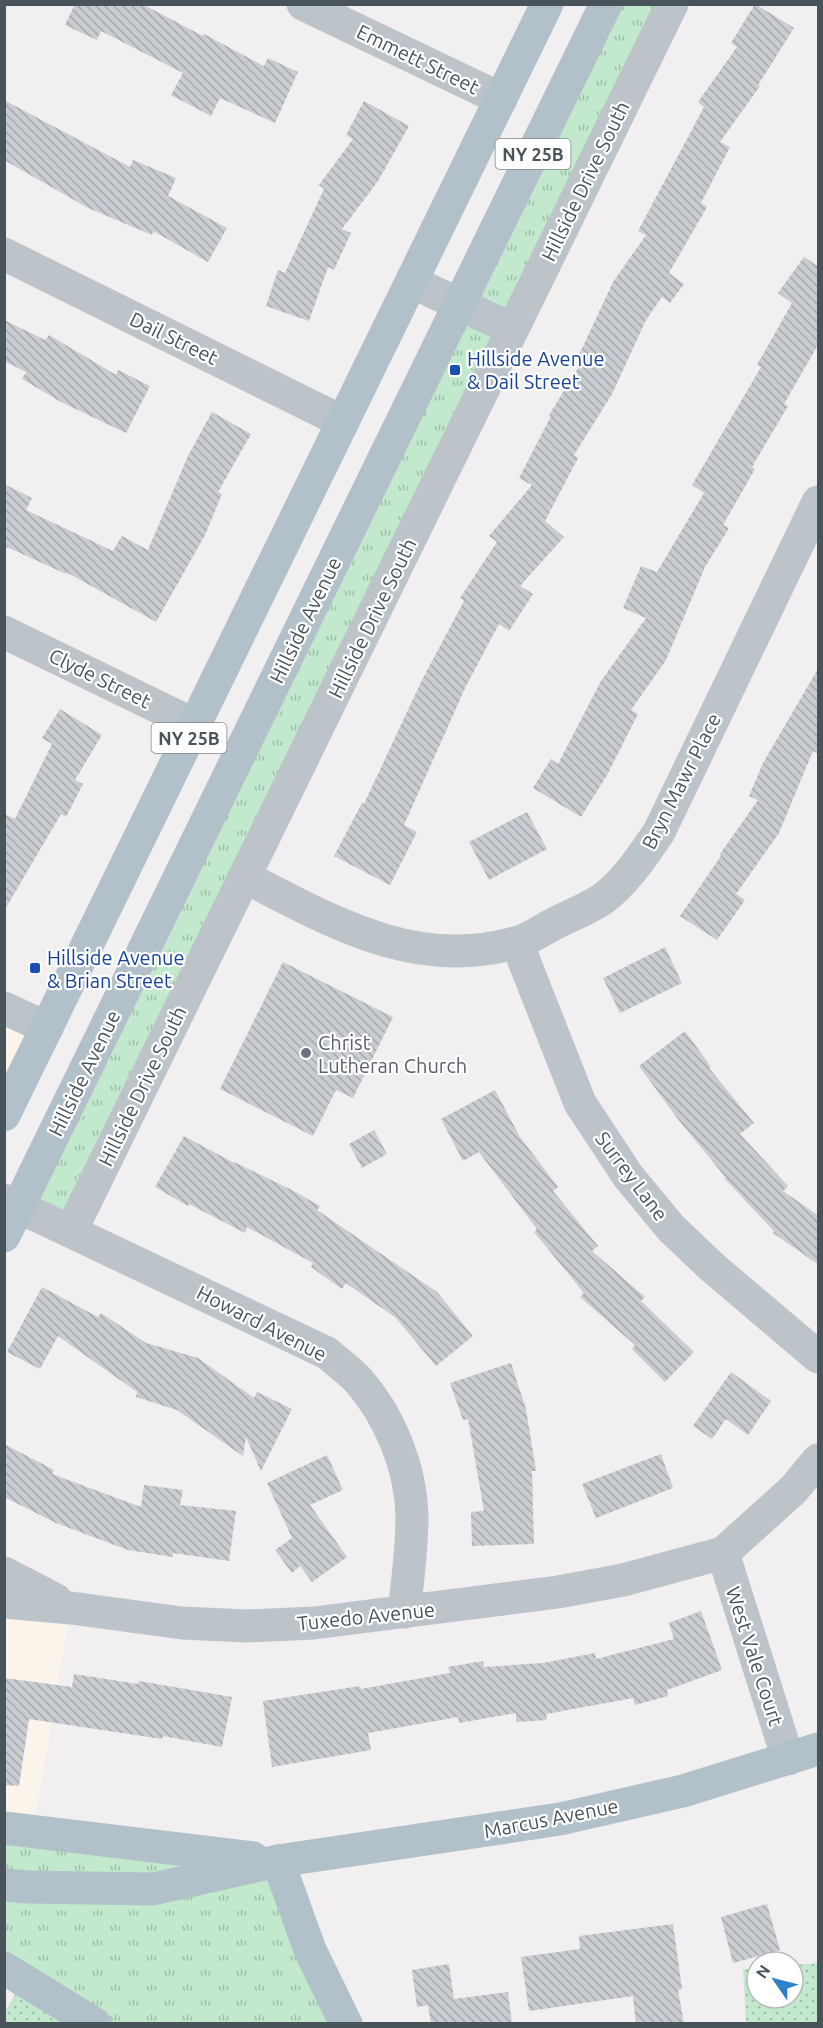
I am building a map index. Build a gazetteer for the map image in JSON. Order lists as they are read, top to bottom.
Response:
{
  "streets": {
    "main road": ["NY 25B", "Hillside Avenue", "Marcus Avenue"],
    "street": [
      "Emmett Street",
      "Hillside Drive South",
      "Dail Street",
      "Clyde Street",
      "Bryn Mawr Place",
      "Surrey Lane",
      "Howard Avenue",
      "Tuxedo Avenue",
      "West Vale Court"
    ]
  },
  "crossings": [
    ["Emmett Street", "NY 25B"],
    ["NY 25B", "Dail Street"],
    ["NY 25B", "Clyde Street"],
    ["Hillside Drive South", "Bryn Mawr Place"],
    ["Hillside Drive South", "Howard Avenue"],
    ["Hillside Avenue", "Howard Avenue"],
    ["Bryn Mawr Place", "Surrey Lane"],
    ["Howard Avenue", "Tuxedo Avenue"],
    ["Tuxedo Avenue", "West Vale Court"],
    ["West Vale Court", "Marcus Avenue"]
  ],
  "places": {
    "transit": ["Hillside Avenue & Dail Street", "Hillside Avenue & Brian Street"],
    "other": ["Christ Lutheran Church"]
  },
  "north": "top left"
}
